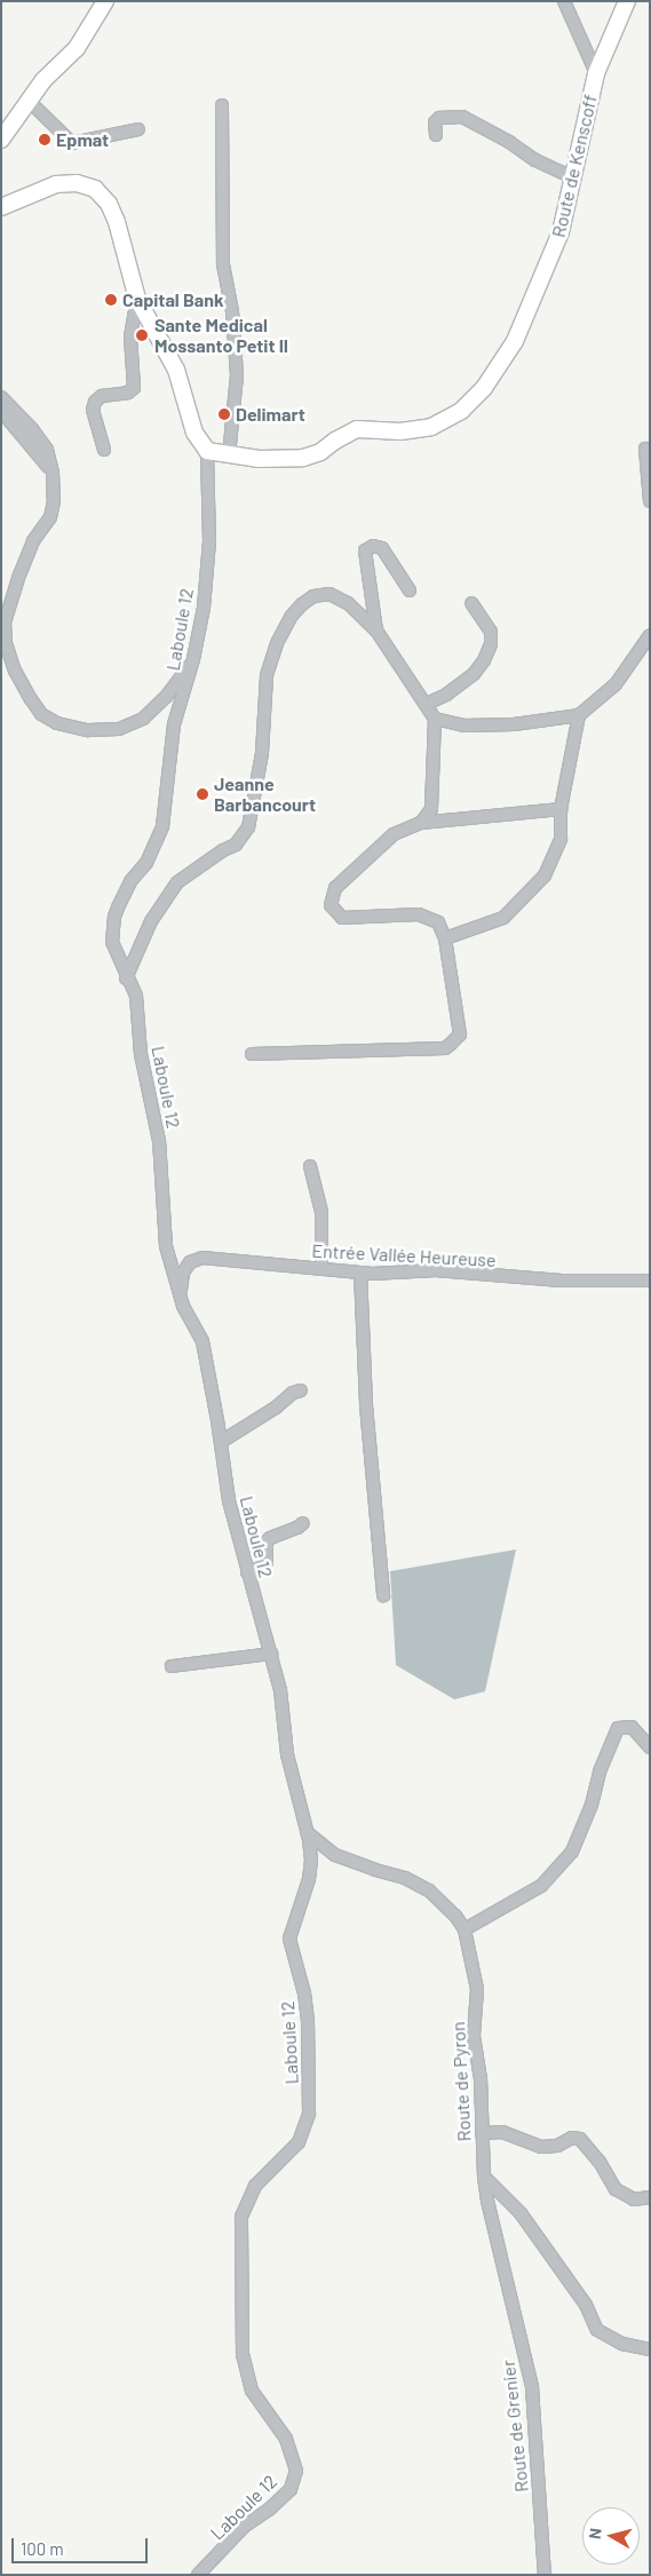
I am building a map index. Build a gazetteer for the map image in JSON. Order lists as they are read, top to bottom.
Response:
{
  "streets": {
    "main road": ["Route de Kenscoff"],
    "street": [
      "Laboule 12",
      "Entrée Vallée Heureuse",
      "Route de Pyron",
      "Route de Grenier"
    ]
  },
  "crossings": [
    ["Route de Kenscoff", "Laboule 12"],
    ["Laboule 12", "Entrée Vallée Heureuse"],
    ["Laboule 12", "Route de Pyron"],
    ["Route de Pyron", "Route de Grenier"]
  ],
  "places": [
    "Epmat",
    "Capital Bank",
    "Sante Medical Mossanto Petit II",
    "Delimart",
    "Jeanne Barbancourt"
  ],
  "scale_bar": "100 m",
  "north": "left"
}
